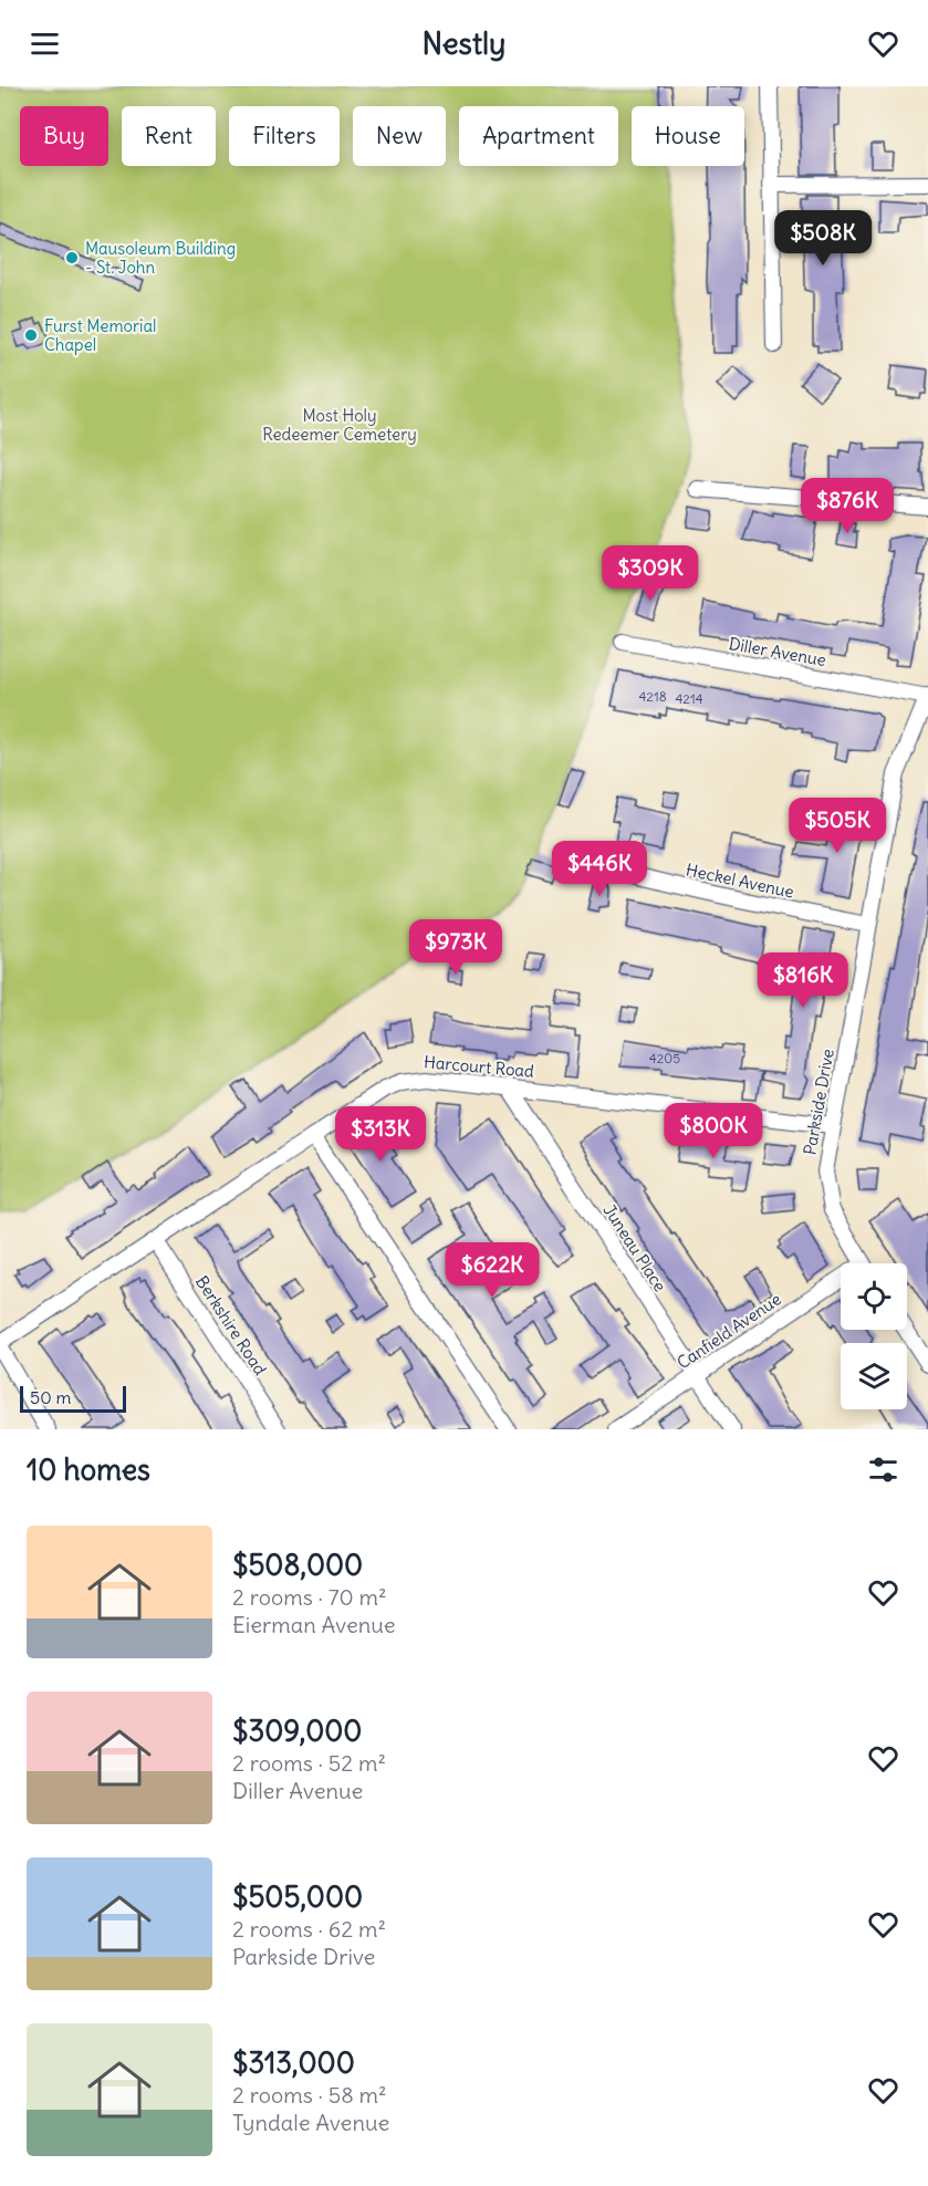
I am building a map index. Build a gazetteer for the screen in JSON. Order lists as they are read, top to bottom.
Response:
{
  "streets": {
    "street": [
      "Diller Avenue",
      "Heckel Avenue",
      "Harcourt Road",
      "Parkside Drive",
      "Juneau Place",
      "Berkshire Road",
      "Canfield Avenue"
    ]
  },
  "crossings": [
    ["Diller Avenue", "Parkside Drive"],
    ["Heckel Avenue", "Parkside Drive"],
    ["Harcourt Road", "Parkside Drive"],
    ["Harcourt Road", "Juneau Place"],
    ["Harcourt Road", "Berkshire Road"],
    ["Juneau Place", "Canfield Avenue"]
  ],
  "parks": ["Most Holy Redeemer Cemetery"],
  "places": ["Mausoleum Building - St. John", "Furst Memorial Chapel"],
  "house_numbers": ["4218", "4214", "4205"],
  "scale_bar": "50 m",
  "page": {
    "header": "Nestly",
    "chip": [
      "Buy",
      "Rent",
      "Filters",
      "New",
      "Apartment",
      "House"
    ],
    "price": [
      "$508K",
      "$876K",
      "$309K",
      "$505K",
      "$446K",
      "$973K",
      "$816K",
      "$800K",
      "$313K",
      "$622K"
    ],
    "scale": "50 m",
    "heading": "10 homes",
    "list": [
      {
        "name": "$508,000",
        "note": "2 rooms · 70 m² · Eierman Avenue"
      },
      {
        "name": "$309,000",
        "note": "2 rooms · 52 m² · Diller Avenue"
      },
      {
        "name": "$505,000",
        "note": "2 rooms · 62 m² · Parkside Drive"
      },
      {
        "name": "$313,000",
        "note": "2 rooms · 58 m² · Tyndale Avenue"
      }
    ]
  }
}
